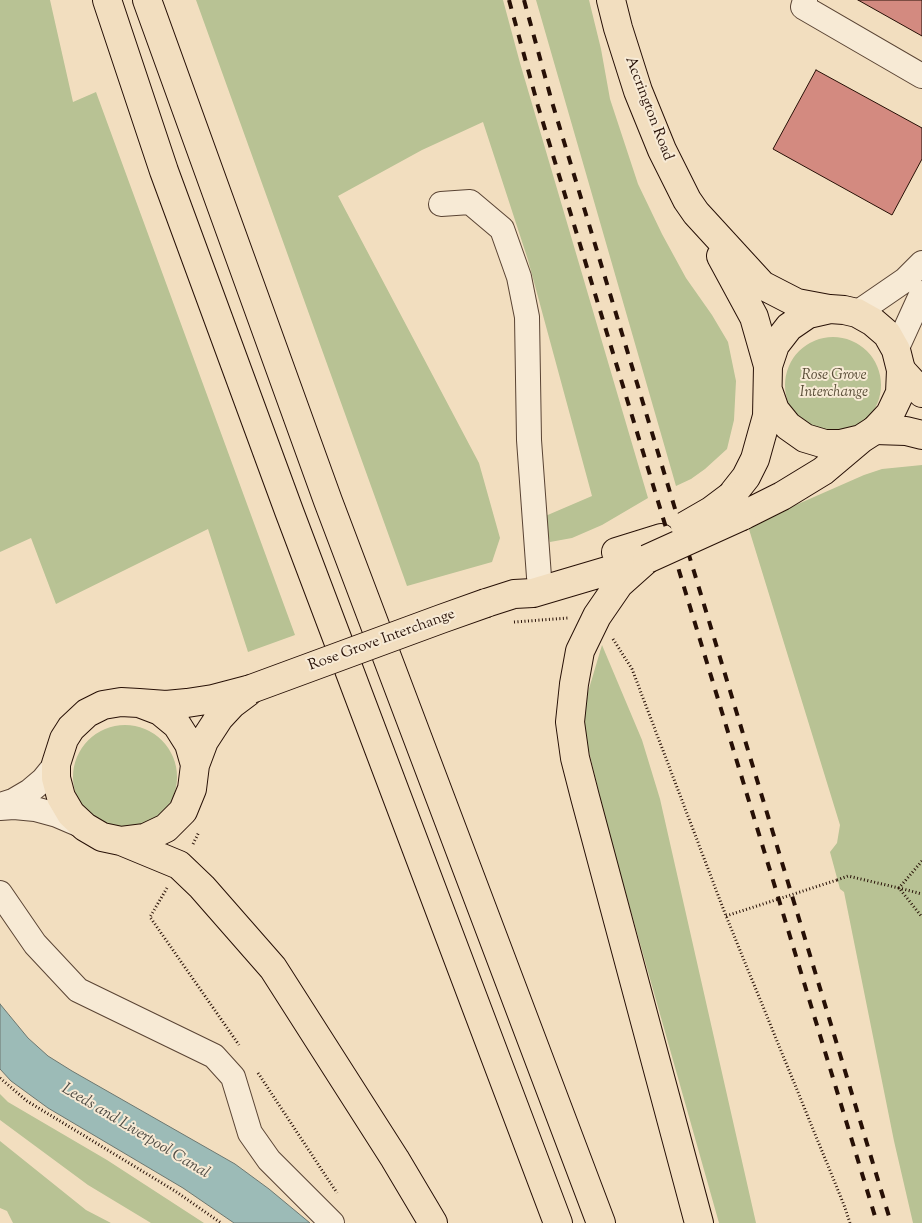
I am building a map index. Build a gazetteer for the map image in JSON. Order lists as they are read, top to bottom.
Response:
{
  "streets": {
    "main road": ["Accrington Road", "Rose Grove Interchange"]
  },
  "crossings": [
    ["Accrington Road", "Rose Grove Interchange"]
  ],
  "water": ["Leeds and Liverpool Canal"],
  "parks": ["Rose Grove Interchange"]
}
